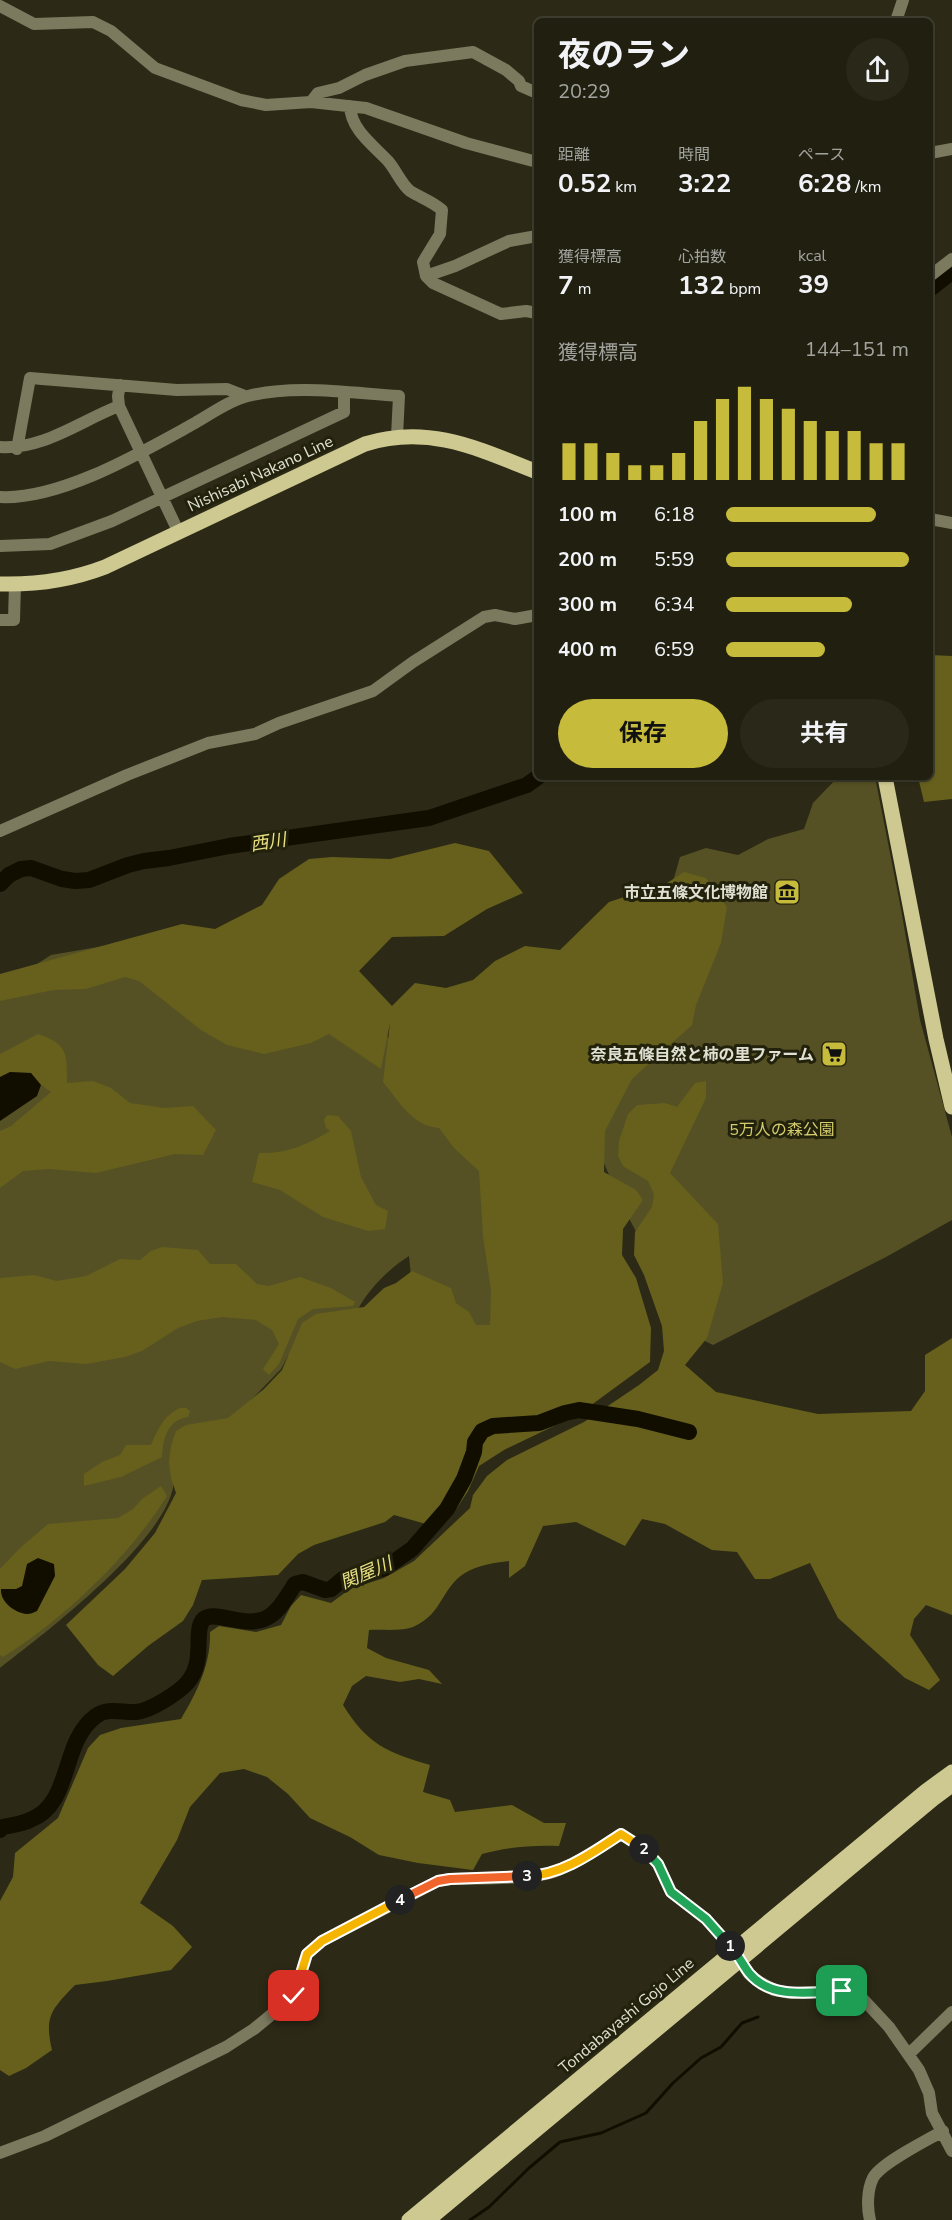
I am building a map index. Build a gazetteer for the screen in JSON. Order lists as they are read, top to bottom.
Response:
{
  "streets": {
    "main road": ["Nishisabi Nakano Line", "Tondabayashi Gojo Line"]
  },
  "water": ["西川", "関屋川"],
  "parks": ["5万人の森公園"],
  "places": {
    "museum": ["市立五條文化博物館"],
    "supermarket": ["奈良五條自然と柿の里ファーム"]
  },
  "page": {
    "heading": ["夜のラン", "20:29"],
    "stats": [
      ["距離", "0.52 km"],
      ["時間", "3:22"],
      ["ペース", "6:28 /km"],
      ["獲得標高", "7 m"],
      ["心拍数", "132 bpm"],
      ["kcal", "39"]
    ],
    "chart": ["獲得標高", "144–151 m"],
    "list": [
      {
        "name": "100 m",
        "note": "6:18"
      },
      {
        "name": "200 m",
        "note": "5:59"
      },
      {
        "name": "300 m",
        "note": "6:34"
      },
      {
        "name": "400 m",
        "note": "6:59"
      }
    ],
    "buttons": ["保存", "共有"],
    "pins": [
      "2",
      "3",
      "4",
      "1"
    ]
  }
}
